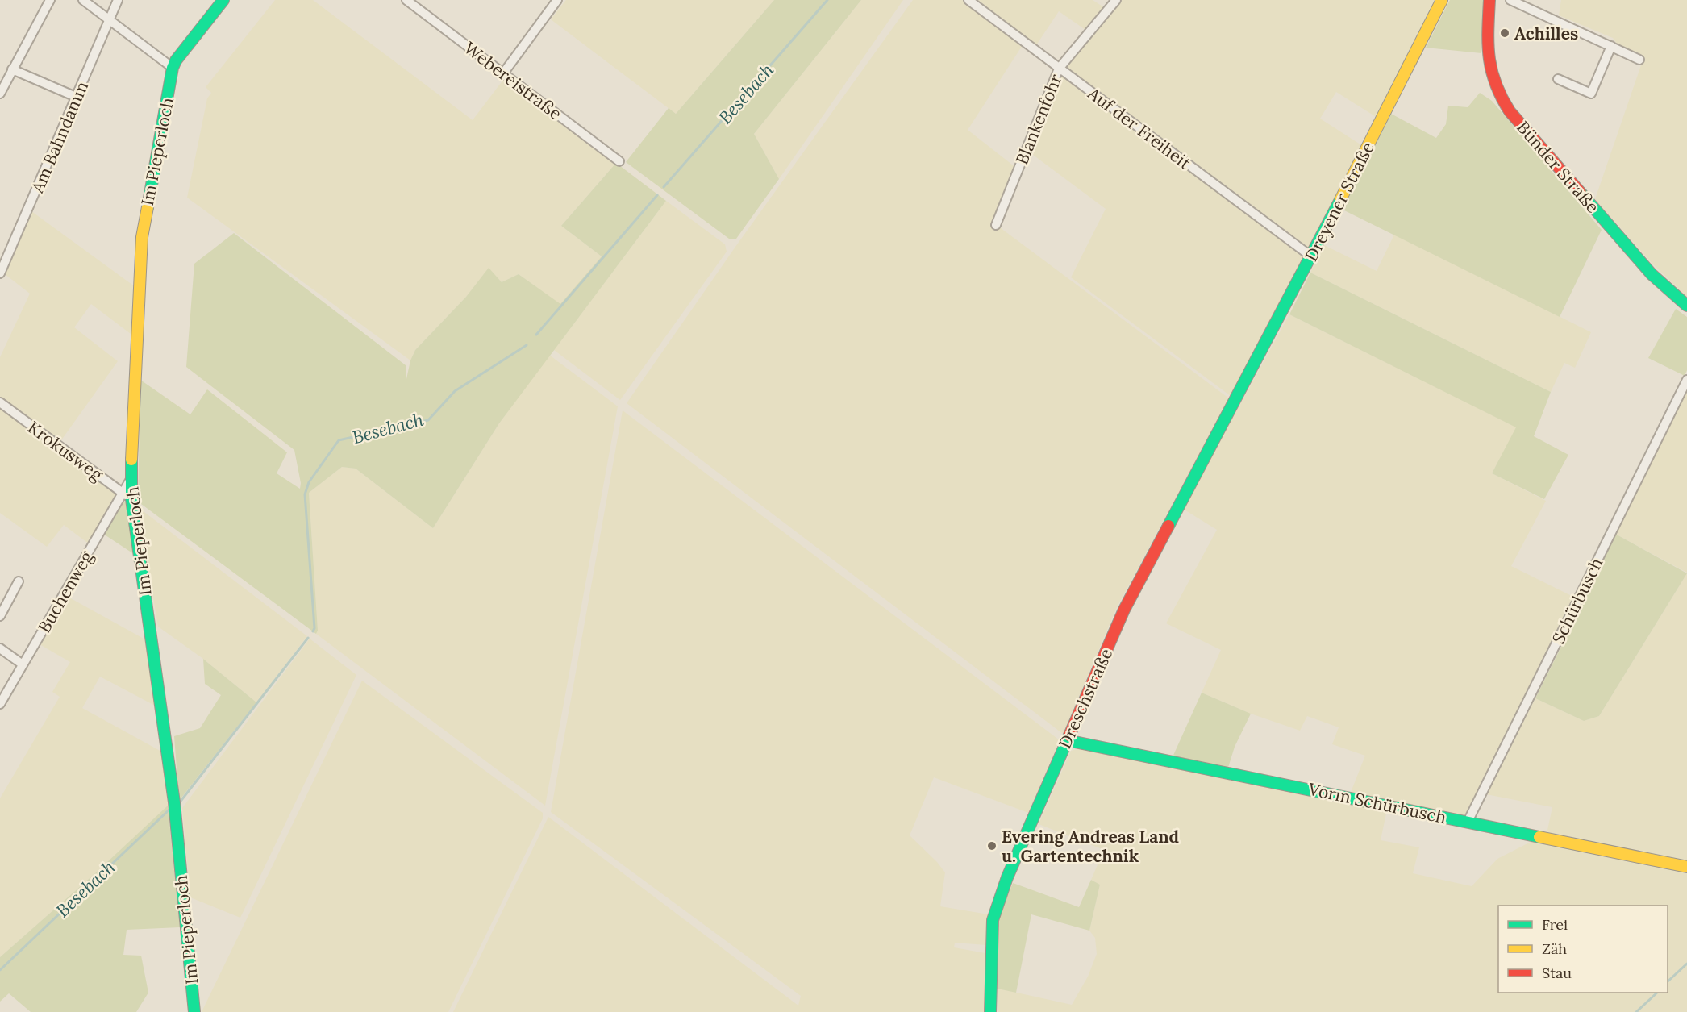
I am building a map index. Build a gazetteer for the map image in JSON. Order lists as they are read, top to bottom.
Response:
{
  "streets": {
    "street": [
      "Webereistraße",
      "Blankenfohr",
      "Auf der Freiheit",
      "Am Bahndamm",
      "Im Pieperloch",
      "Bünder Straße",
      "Dreyener Straße",
      "Krokusweg",
      "Buchenweg",
      "Schürbusch",
      "Dreschstraße",
      "Vorm Schürbusch"
    ]
  },
  "crossings": [
    ["Blankenfohr", "Auf der Freiheit"],
    ["Auf der Freiheit", "Dreyener Straße"],
    ["Im Pieperloch", "Krokusweg"],
    ["Im Pieperloch", "Buchenweg"],
    ["Dreyener Straße", "Dreschstraße"],
    ["Krokusweg", "Buchenweg"],
    ["Schürbusch", "Vorm Schürbusch"],
    ["Dreschstraße", "Vorm Schürbusch"]
  ],
  "water": ["Besebach"],
  "places": ["Achilles", "Evering Andreas Land u. Gartentechnik"],
  "legend": ["Frei", "Zäh", "Stau"]
}
